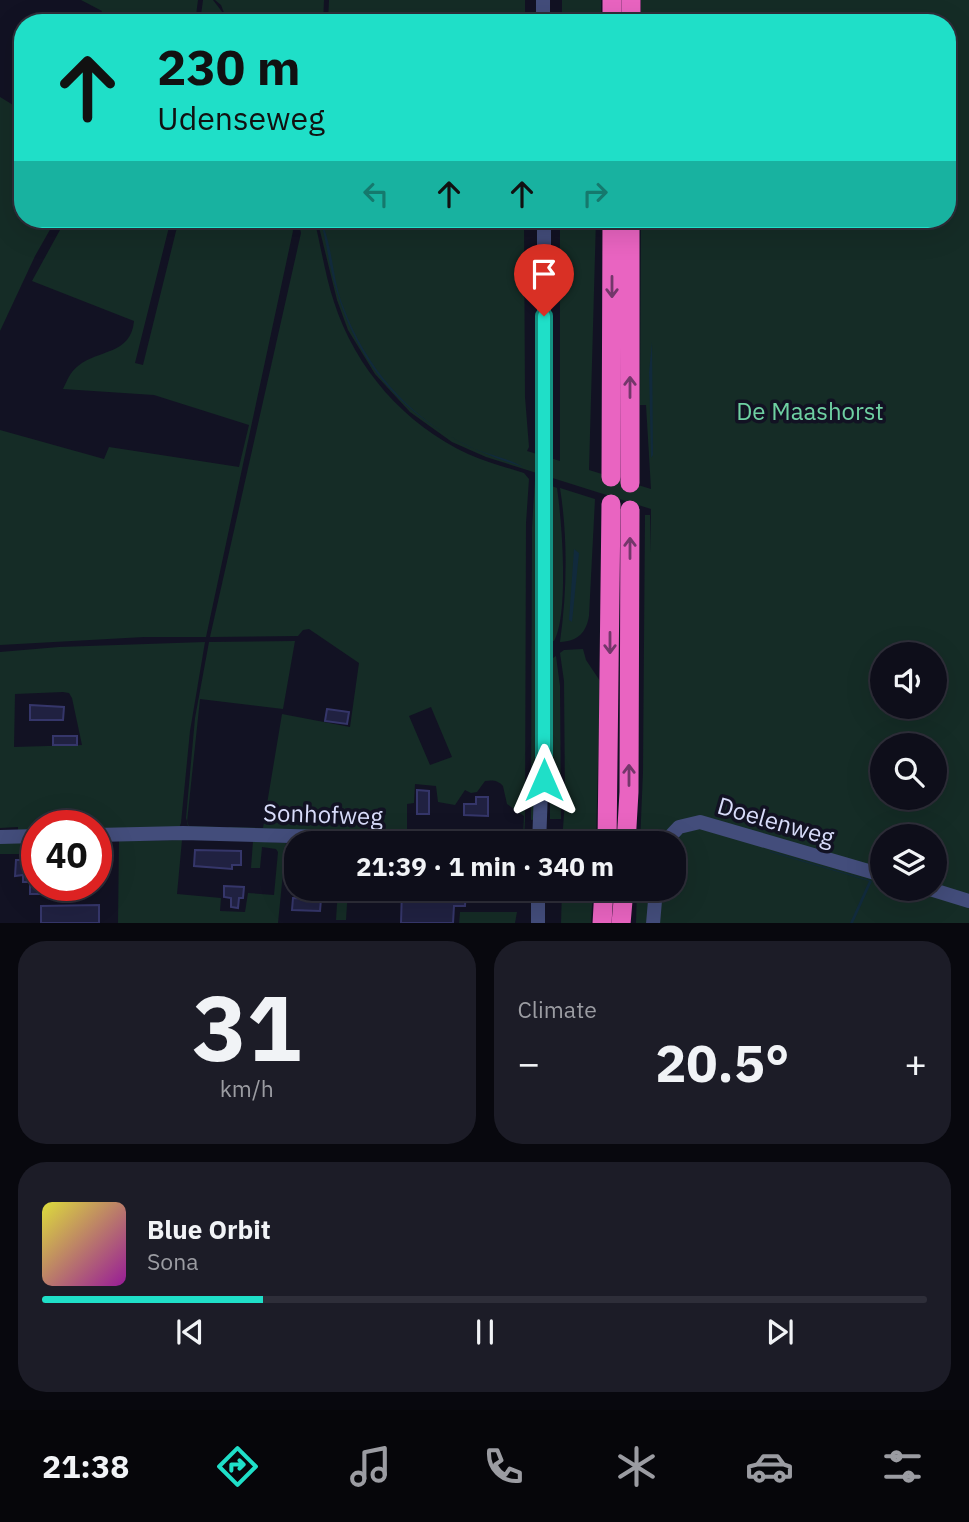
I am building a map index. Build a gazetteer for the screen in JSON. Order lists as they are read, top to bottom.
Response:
{
  "streets": {
    "street": ["Sonhofweg", "Doelenweg"]
  },
  "parks": ["De Maashorst"],
  "page": {
    "turn": ["230 m", "Udenseweg"],
    "limit": "40",
    "trip": "21:39 · 1 min · 340 m",
    "tile": [
      ["31", "km/h"],
      "Climate"
    ],
    "heat": ["−", "20.5°", "+"],
    "song": ["Blue Orbit", "Sona"],
    "tabs": "21:38"
  }
}
